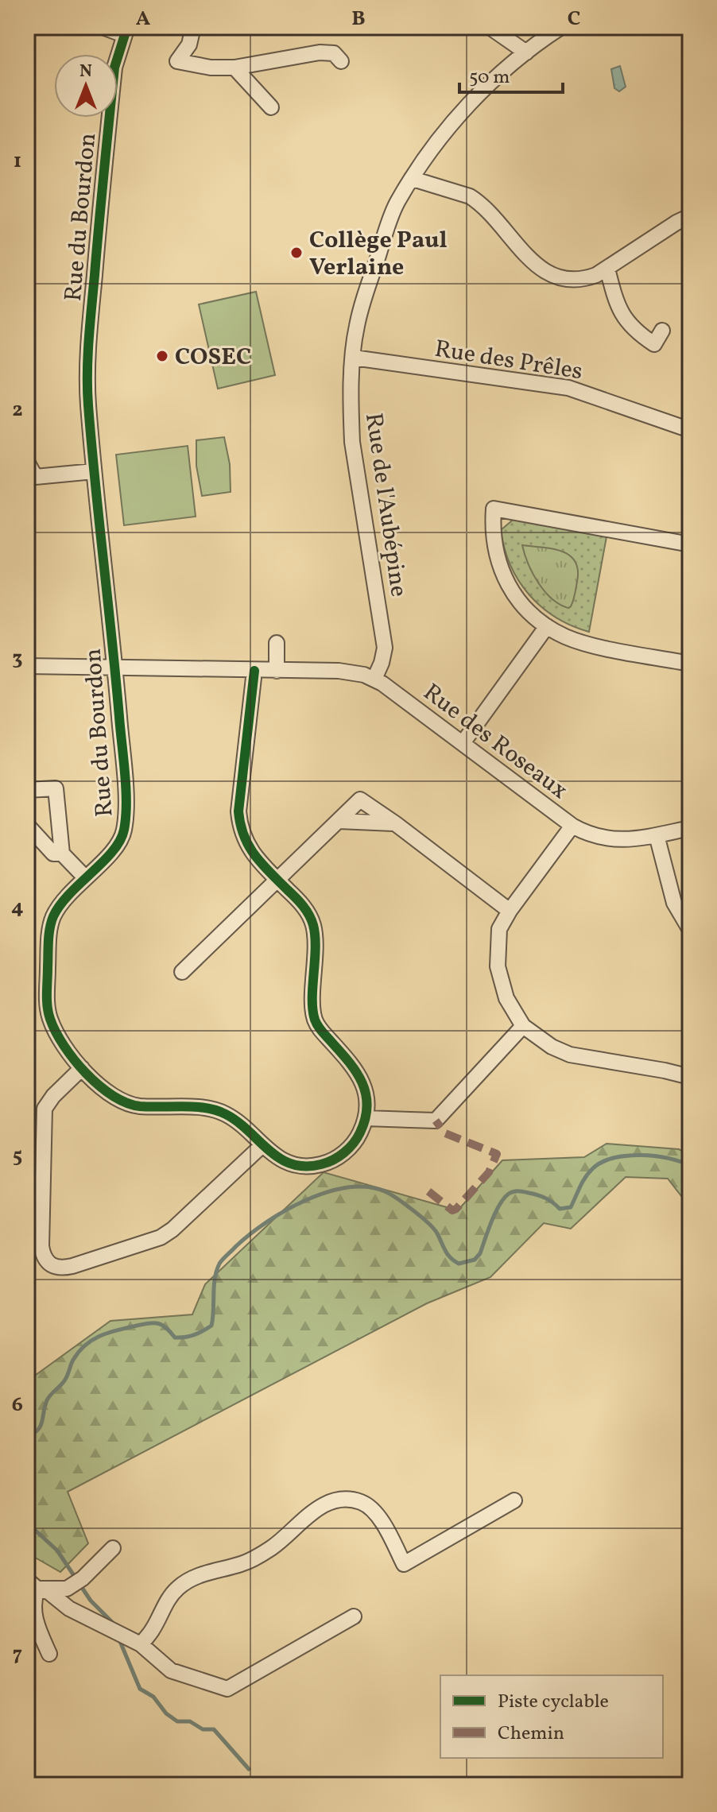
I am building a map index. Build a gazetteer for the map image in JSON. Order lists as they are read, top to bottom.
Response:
{
  "streets": {
    "street": [
      "Rue du Bourdon",
      "Rue des Prêles",
      "Rue de l'Aubépine",
      "Rue des Roseaux"
    ]
  },
  "crossings": [
    ["Rue du Bourdon", "Rue des Roseaux"],
    ["Rue des Prêles", "Rue de l'Aubépine"],
    ["Rue de l'Aubépine", "Rue des Roseaux"]
  ],
  "places": ["Collège Paul Verlaine", "COSEC"],
  "legend": ["Piste cyclable", "Chemin"],
  "scale_bar": "50 m",
  "north": "top",
  "grid": {
    "columns": ["A", "B", "C"],
    "rows": [
      "1",
      "2",
      "3",
      "4",
      "5",
      "6",
      "7"
    ]
  }
}
